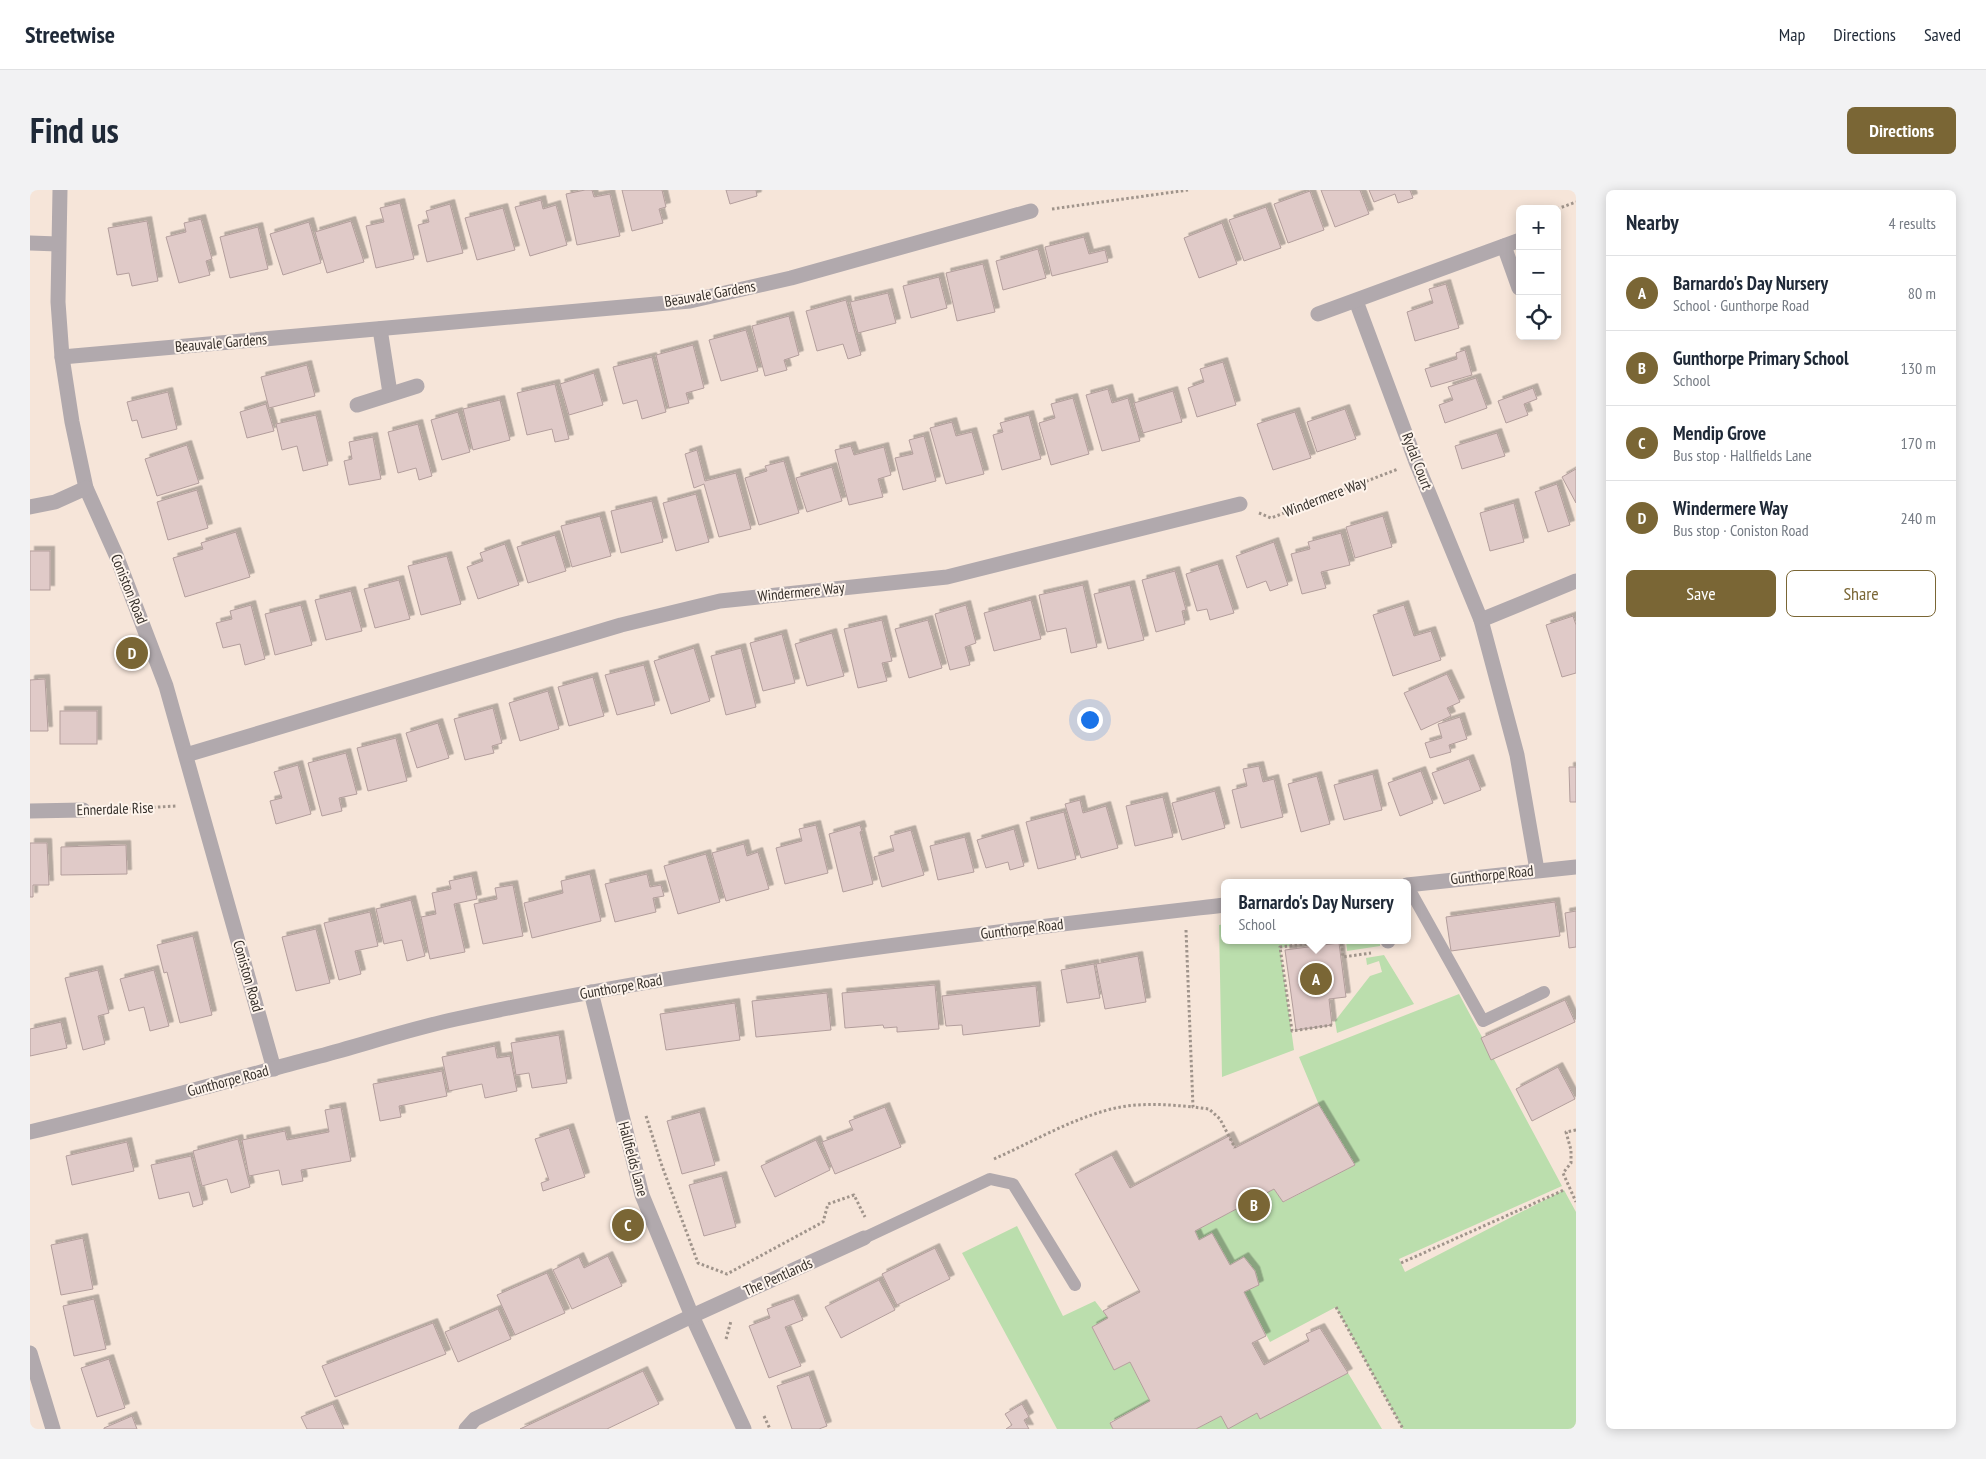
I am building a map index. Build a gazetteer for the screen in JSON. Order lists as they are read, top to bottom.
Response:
{
  "streets": {
    "street": [
      "Beauvale Gardens",
      "Rydal Court",
      "Windermere Way",
      "Coniston Road",
      "Ennerdale Rise",
      "Gunthorpe Road",
      "Hallfields Lane",
      "The Pentlands"
    ]
  },
  "crossings": [
    ["Beauvale Gardens", "Coniston Road"],
    ["Rydal Court", "Windermere Way"],
    ["Rydal Court", "Gunthorpe Road"],
    ["Windermere Way", "Coniston Road"],
    ["Coniston Road", "Ennerdale Rise"],
    ["Coniston Road", "Gunthorpe Road"],
    ["Gunthorpe Road", "Hallfields Lane"],
    ["Hallfields Lane", "The Pentlands"]
  ],
  "page": {
    "header": "Streetwise",
    "nav": ["Map", "Directions", "Saved"],
    "title": "Find us",
    "buttons": [
      "Directions",
      ["Save", "Share"]
    ],
    "heading": ["Nearby", "4 results"],
    "map_buttons": ["+", "−"],
    "list": [
      {
        "mark": "A",
        "name": "Barnardo's Day Nursery",
        "note": "School · Gunthorpe Road",
        "value": "80 m"
      },
      {
        "mark": "B",
        "name": "Gunthorpe Primary School",
        "note": "School",
        "value": "130 m"
      },
      {
        "mark": "C",
        "name": "Mendip Grove",
        "note": "Bus stop · Hallfields Lane",
        "value": "170 m"
      },
      {
        "mark": "D",
        "name": "Windermere Way",
        "note": "Bus stop · Coniston Road",
        "value": "240 m"
      }
    ],
    "pins": [
      "D",
      "A",
      "B",
      "C"
    ],
    "popup": ["Barnardo's Day Nursery", "School"]
  }
}
